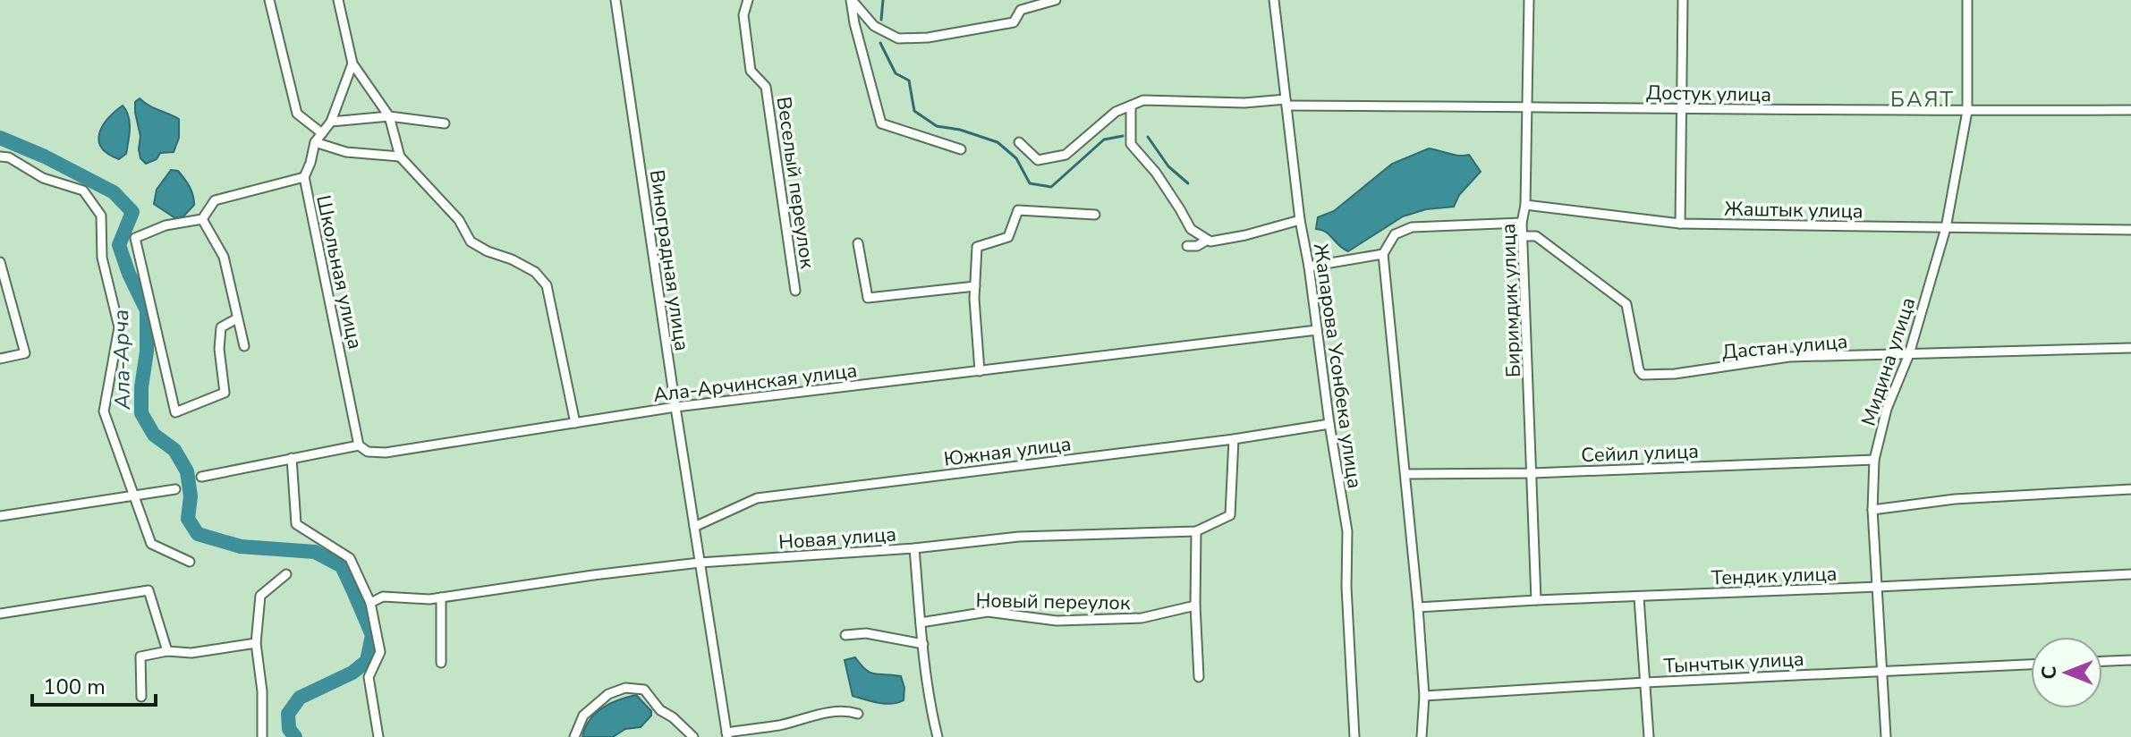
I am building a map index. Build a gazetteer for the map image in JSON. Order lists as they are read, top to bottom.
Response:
{
  "streets": {
    "street": [
      "Достук улица",
      "Веселый переулок",
      "Жаштык улица",
      "Виноградная улица",
      "Школьная улица",
      "Биримдик улица",
      "Дастан улица",
      "Мидина улица",
      "Жапарова Усонбека улица",
      "Ала-Арчинская улица",
      "Южная улица",
      "Сейил улица",
      "Новая улица",
      "Тендик улица",
      "Новый переулок",
      "Тынчтык улица"
    ]
  },
  "crossings": [
    ["Достук улица", "Биримдик улица"],
    ["Достук улица", "Мидина улица"],
    ["Достук улица", "Жапарова Усонбека улица"],
    ["Жаштык улица", "Биримдик улица"],
    ["Жаштык улица", "Мидина улица"],
    ["Виноградная улица", "Ала-Арчинская улица"],
    ["Виноградная улица", "Южная улица"],
    ["Виноградная улица", "Новая улица"],
    ["Школьная улица", "Ала-Арчинская улица"],
    ["Биримдик улица", "Дастан улица"],
    ["Биримдик улица", "Сейил улица"],
    ["Биримдик улица", "Тендик улица"],
    ["Дастан улица", "Мидина улица"],
    ["Мидина улица", "Сейил улица"],
    ["Мидина улица", "Тендик улица"],
    ["Мидина улица", "Тынчтык улица"],
    ["Жапарова Усонбека улица", "Ала-Арчинская улица"],
    ["Жапарова Усонбека улица", "Южная улица"],
    ["Южная улица", "Новая улица"]
  ],
  "districts": ["БАЯТ"],
  "water": ["Ала-Арча"],
  "scale_bar": "100 m",
  "north": "left"
}
